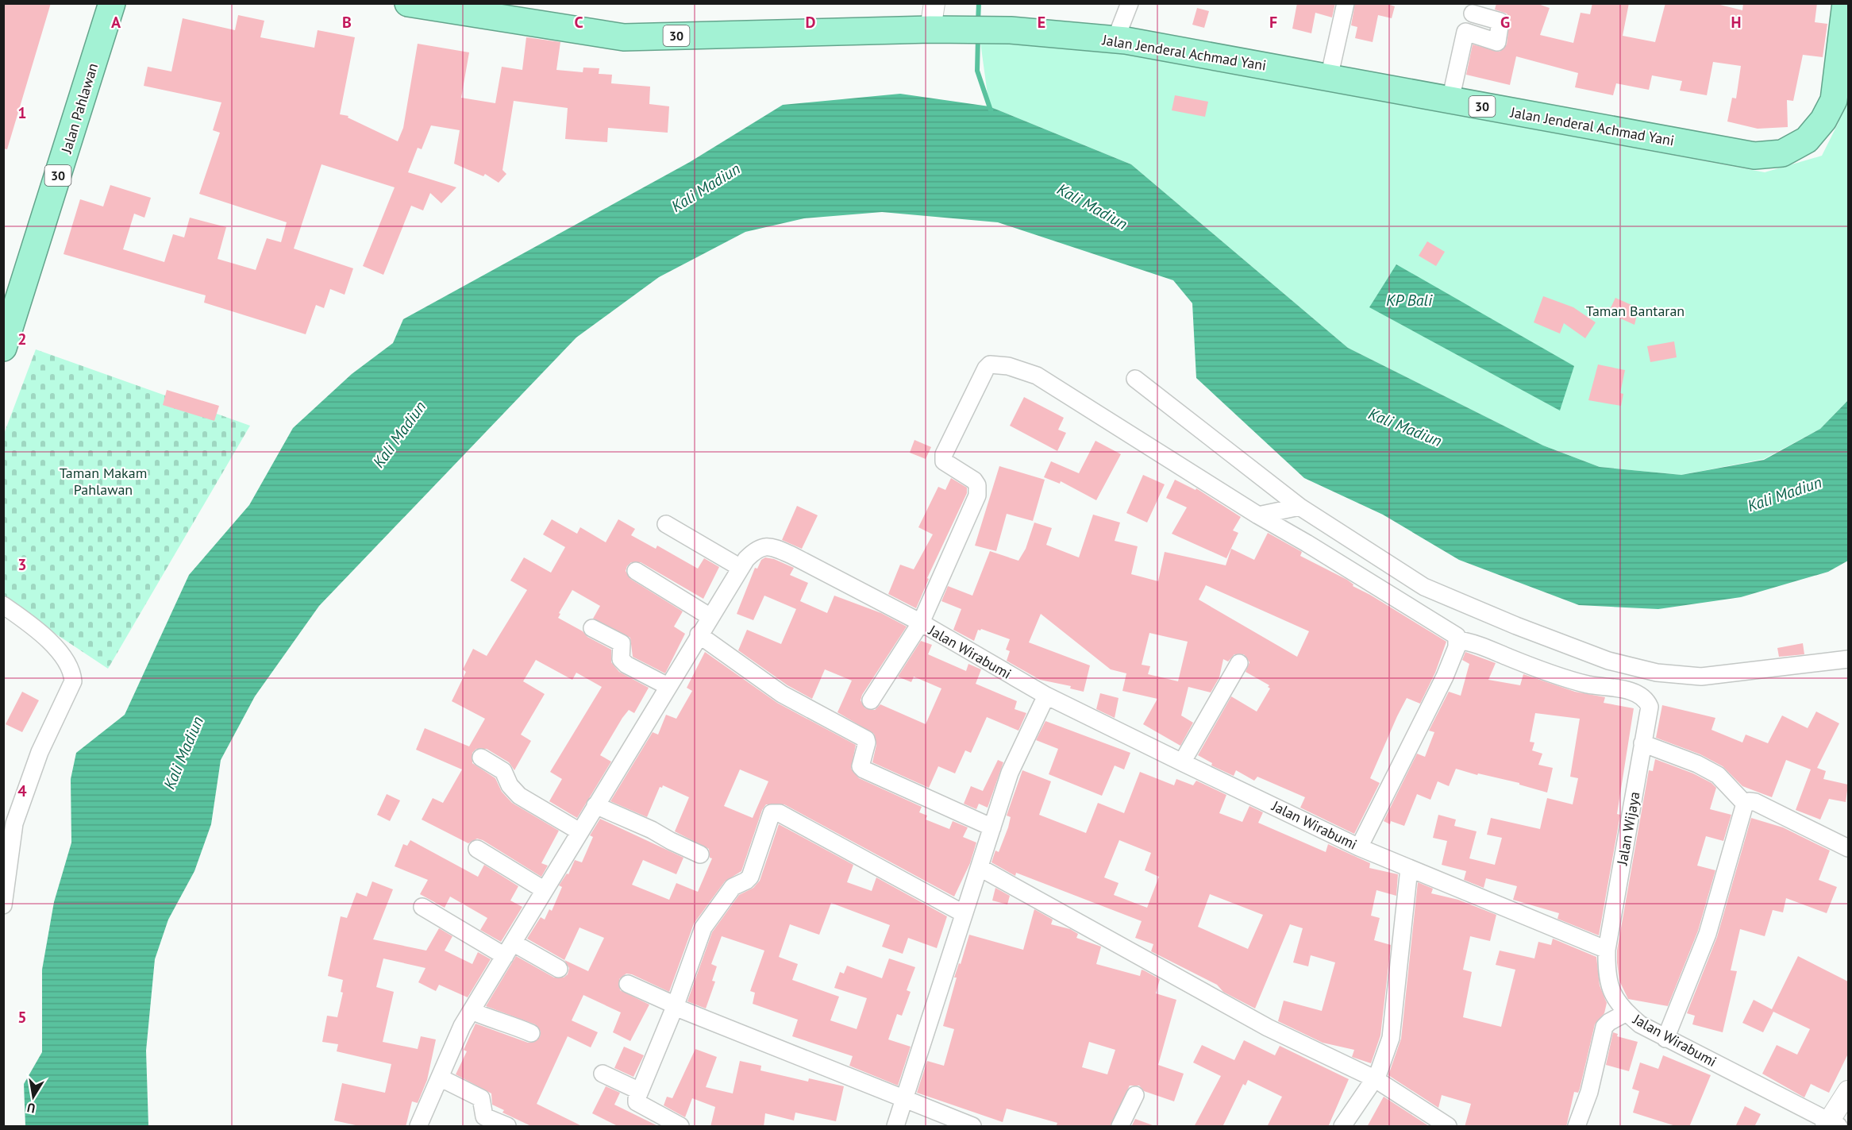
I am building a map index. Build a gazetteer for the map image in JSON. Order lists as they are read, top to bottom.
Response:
{
  "streets": {
    "highway": ["30", "Jalan Jenderal Achmad Yani", "Jalan Pahlawan"],
    "street": ["Jalan Wirabumi", "Jalan Wijaya"]
  },
  "crossings": [
    ["Jalan Wirabumi", "Jalan Wijaya"]
  ],
  "water": ["Kali Madiun", "KP Bali"],
  "parks": ["Taman Bantaran", "Taman Makam Pahlawan"],
  "north": "bottom",
  "grid": {
    "columns": [
      "A",
      "B",
      "C",
      "D",
      "E",
      "F",
      "G",
      "H"
    ],
    "rows": [
      "1",
      "2",
      "3",
      "4",
      "5"
    ]
  }
}
